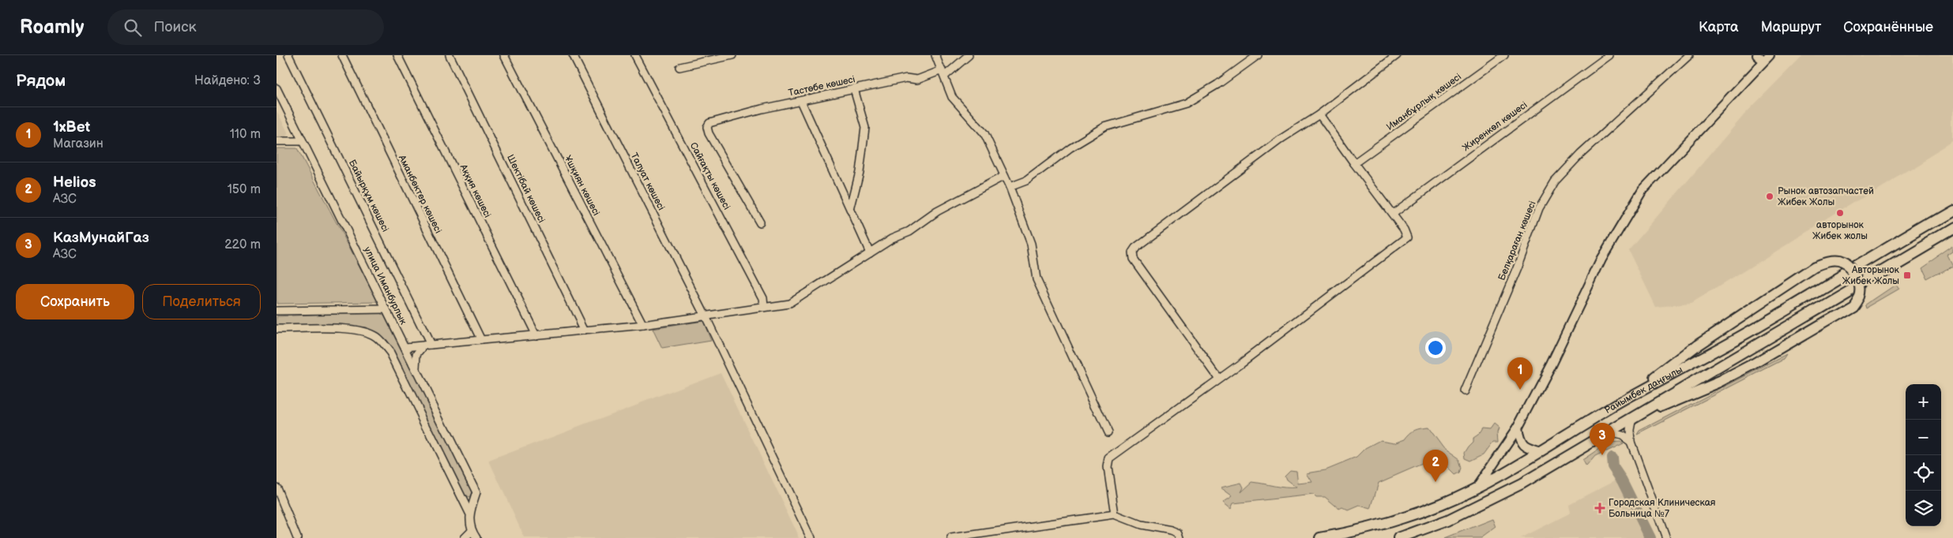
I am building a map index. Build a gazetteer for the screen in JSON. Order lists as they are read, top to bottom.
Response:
{
  "streets": {
    "highway": ["Райымбек даңғылы"],
    "street": [
      "Тастөбе көшесі",
      "Иманбұрлық көшесі",
      "Жиренкөл көшесі",
      "Сайғақты көшесі",
      "Талуат көшесі",
      "Ұшқиян көшесі",
      "Шектібай көшесі",
      "Аққия көшесі",
      "Аманбөктер көшесі",
      "Байырқұм көшесі",
      "Белқараған көшесі",
      "улица Иманбурлык"
    ]
  },
  "places": {
    "other": ["Рынок автозапчастей Жибек Жолы", "авторынок Жибек жолы"],
    "transit": ["Авторынок Жибек Жолы"],
    "health": ["Городская Клиническая Больница №7"]
  },
  "page": {
    "header": "Roamly",
    "search": "Поиск",
    "nav": ["Карта", "Маршрут", "Сохранённые"],
    "heading": ["Рядом", "Найдено: 3"],
    "list": [
      {
        "mark": "1",
        "name": "1xBet",
        "note": "Магазин",
        "value": "110 m"
      },
      {
        "mark": "2",
        "name": "Helios",
        "note": "АЗС",
        "value": "150 m"
      },
      {
        "mark": "3",
        "name": "КазМунайГаз",
        "note": "АЗС",
        "value": "220 m"
      }
    ],
    "buttons": ["Сохранить", "Поделиться"],
    "pins": ["1", "3", "2"],
    "map_buttons": ["+", "−"]
  }
}
